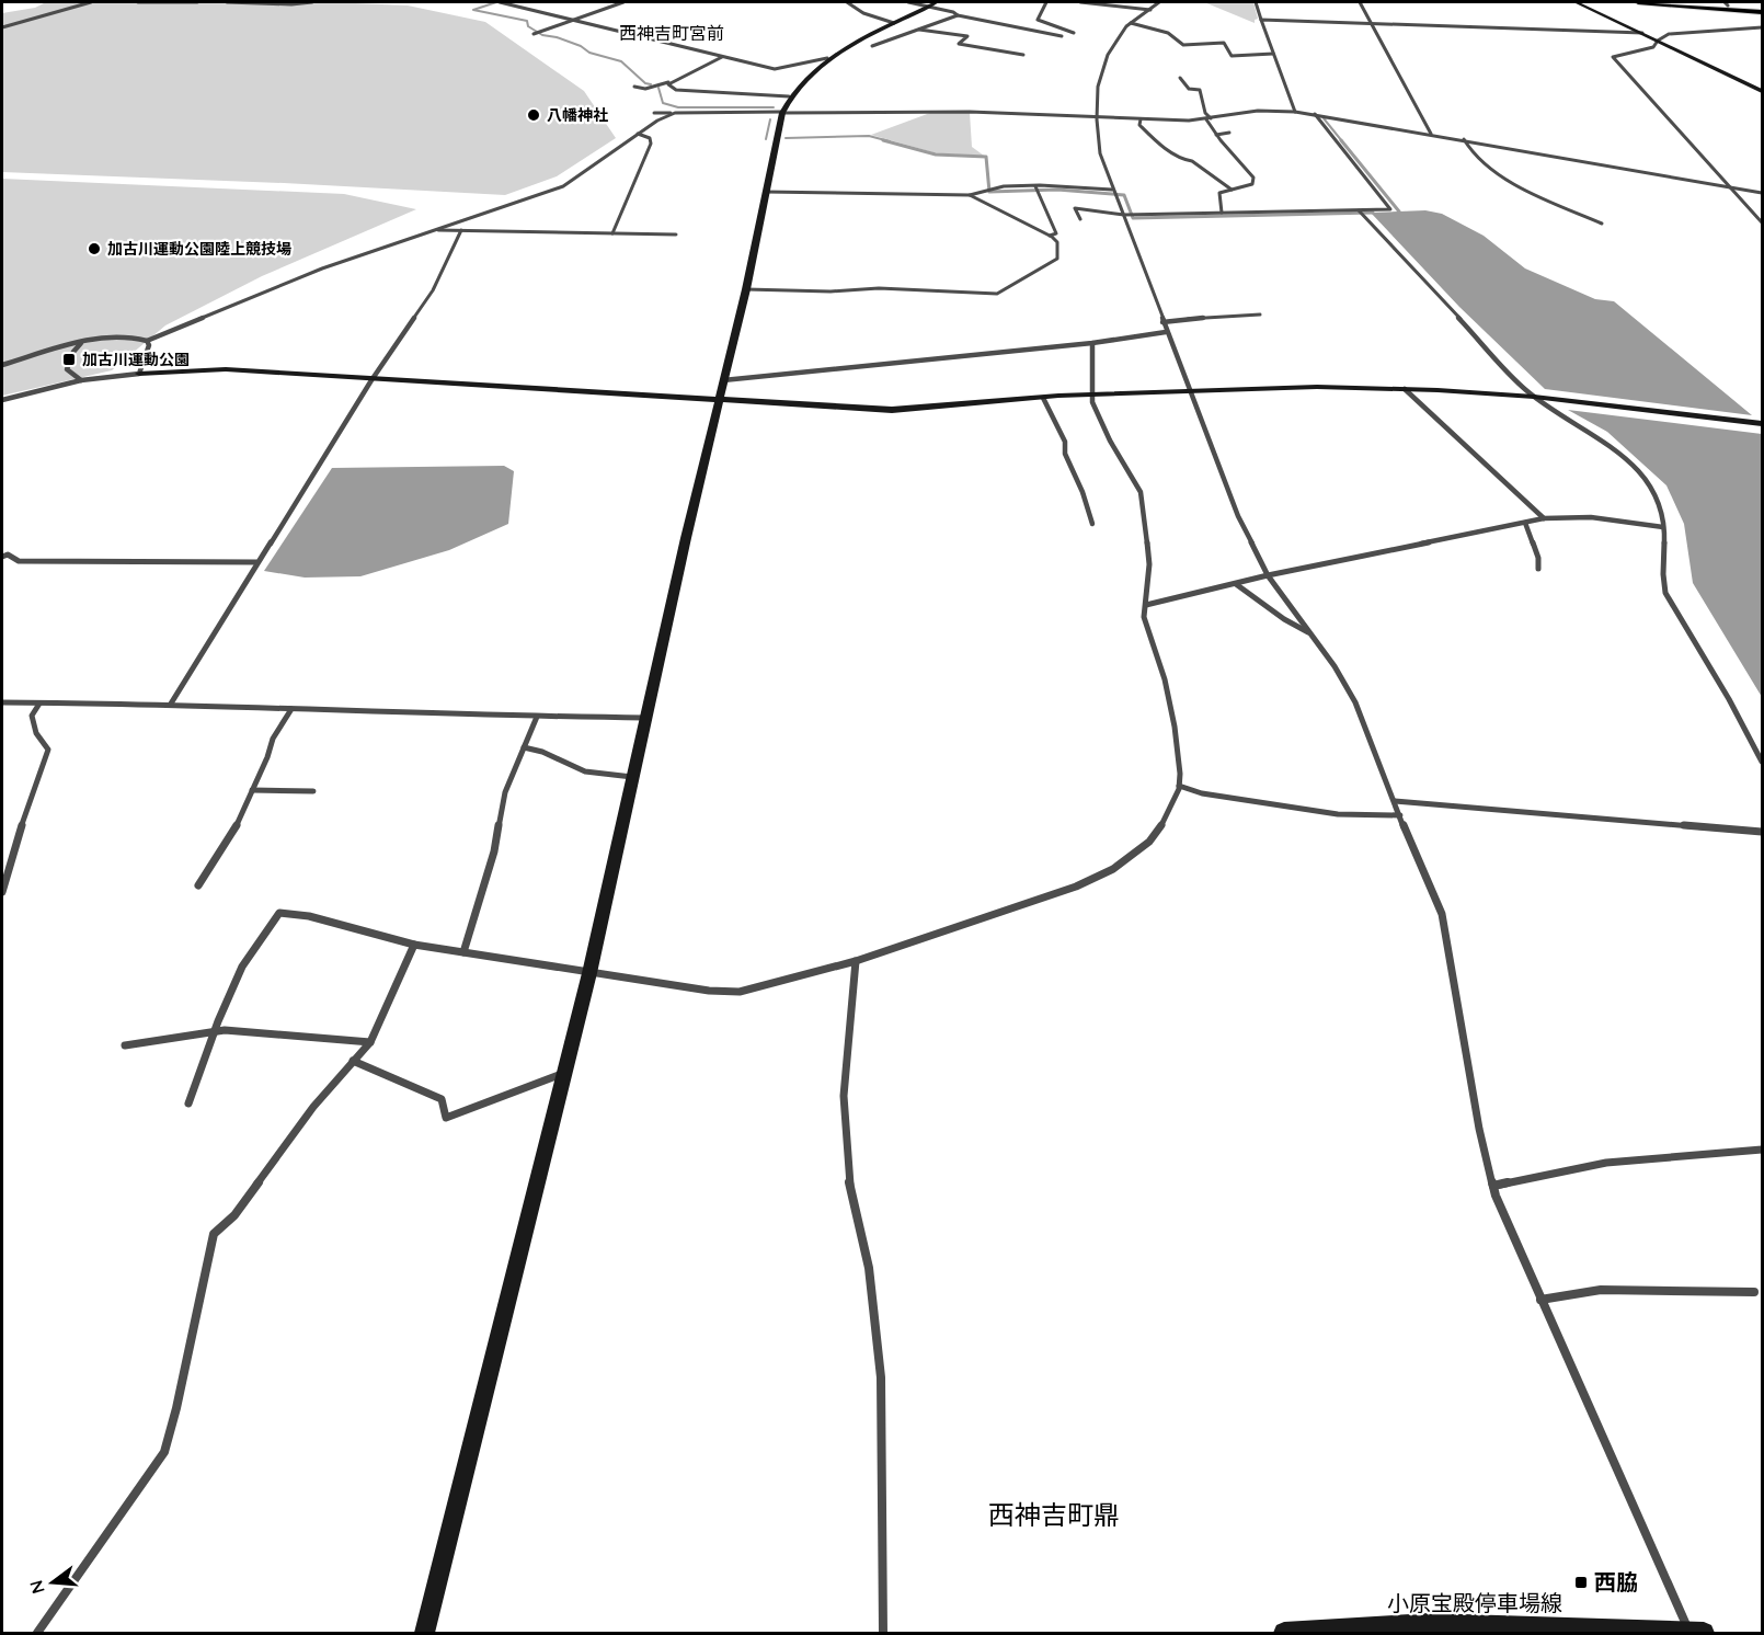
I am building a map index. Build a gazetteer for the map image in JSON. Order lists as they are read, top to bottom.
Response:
{
  "streets": {
    "street": ["小原宝殿停車場線"]
  },
  "districts": ["西神吉町宮前", "西神吉町鼎"],
  "places": {
    "other": ["八幡神社", "加古川運動公園陸上競技場"],
    "transit": ["加古川運動公園", "西脇"]
  },
  "north": "left"
}
